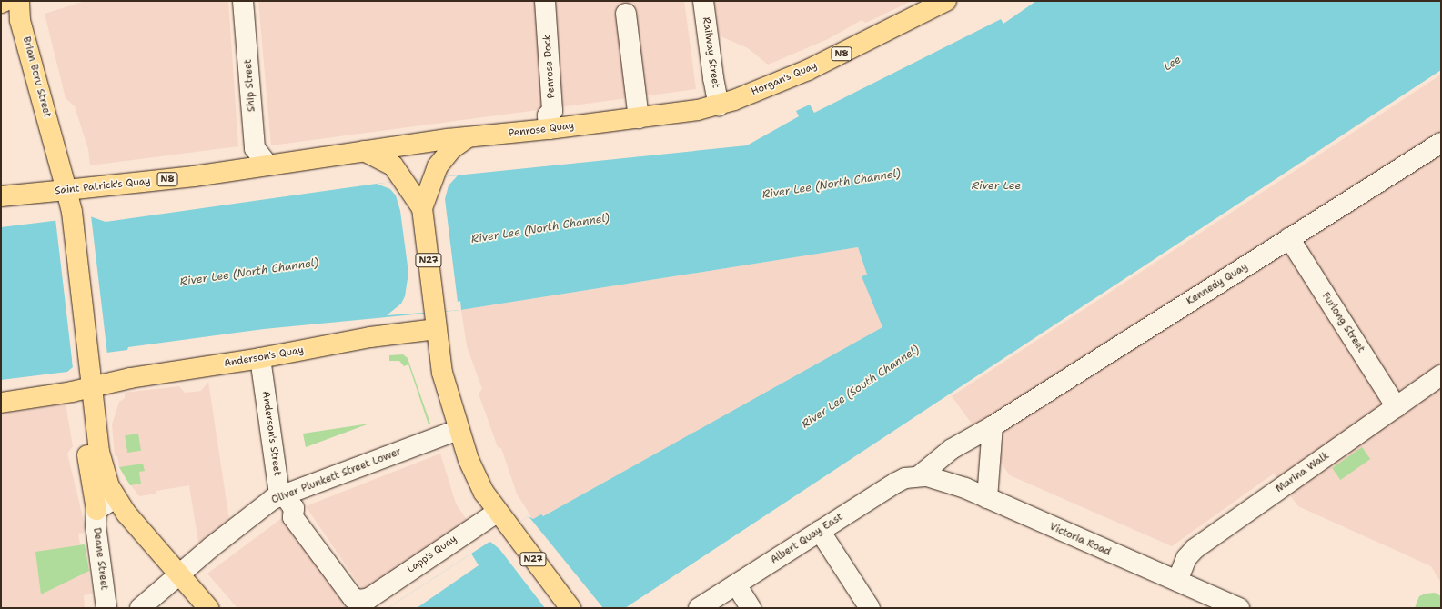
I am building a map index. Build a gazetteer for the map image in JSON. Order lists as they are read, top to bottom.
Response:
{
  "streets": {
    "main road": [
      "N8",
      "Brian Boru Street",
      "Horgan's Quay",
      "Penrose Quay",
      "Saint Patrick's Quay",
      "N27",
      "Anderson's Quay"
    ],
    "street": [
      "Railway Street",
      "Penrose Dock",
      "Ship Street",
      "Kennedy Quay",
      "Furlong Street",
      "Anderson's Street",
      "Marina Walk",
      "Oliver Plunkett Street Lower",
      "Albert Quay East",
      "Victoria Road",
      "Lapp's Quay",
      "Deane Street"
    ]
  },
  "crossings": [
    ["Railway Street", "Horgan's Quay"],
    ["Railway Street", "Penrose Quay"],
    ["Penrose Dock", "Penrose Quay"],
    ["Brian Boru Street", "Saint Patrick's Quay"],
    ["Brian Boru Street", "Anderson's Quay"],
    ["Horgan's Quay", "Penrose Quay"],
    ["Ship Street", "Penrose Quay"],
    ["Ship Street", "Saint Patrick's Quay"],
    ["Penrose Quay", "Saint Patrick's Quay"],
    ["Penrose Quay", "N27"],
    ["N27", "Anderson's Quay"],
    ["N27", "Oliver Plunkett Street Lower"],
    ["N27", "Lapp's Quay"],
    ["Kennedy Quay", "Furlong Street"],
    ["Kennedy Quay", "Albert Quay East"],
    ["Kennedy Quay", "Victoria Road"],
    ["Furlong Street", "Marina Walk"],
    ["Anderson's Quay", "Anderson's Street"],
    ["Anderson's Street", "Oliver Plunkett Street Lower"],
    ["Anderson's Street", "Lapp's Quay"],
    ["Marina Walk", "Victoria Road"],
    ["Albert Quay East", "Victoria Road"]
  ],
  "water": [
    "Lee",
    "River Lee (North Channel)",
    "River Lee",
    "River Lee (South Channel)"
  ]
}
